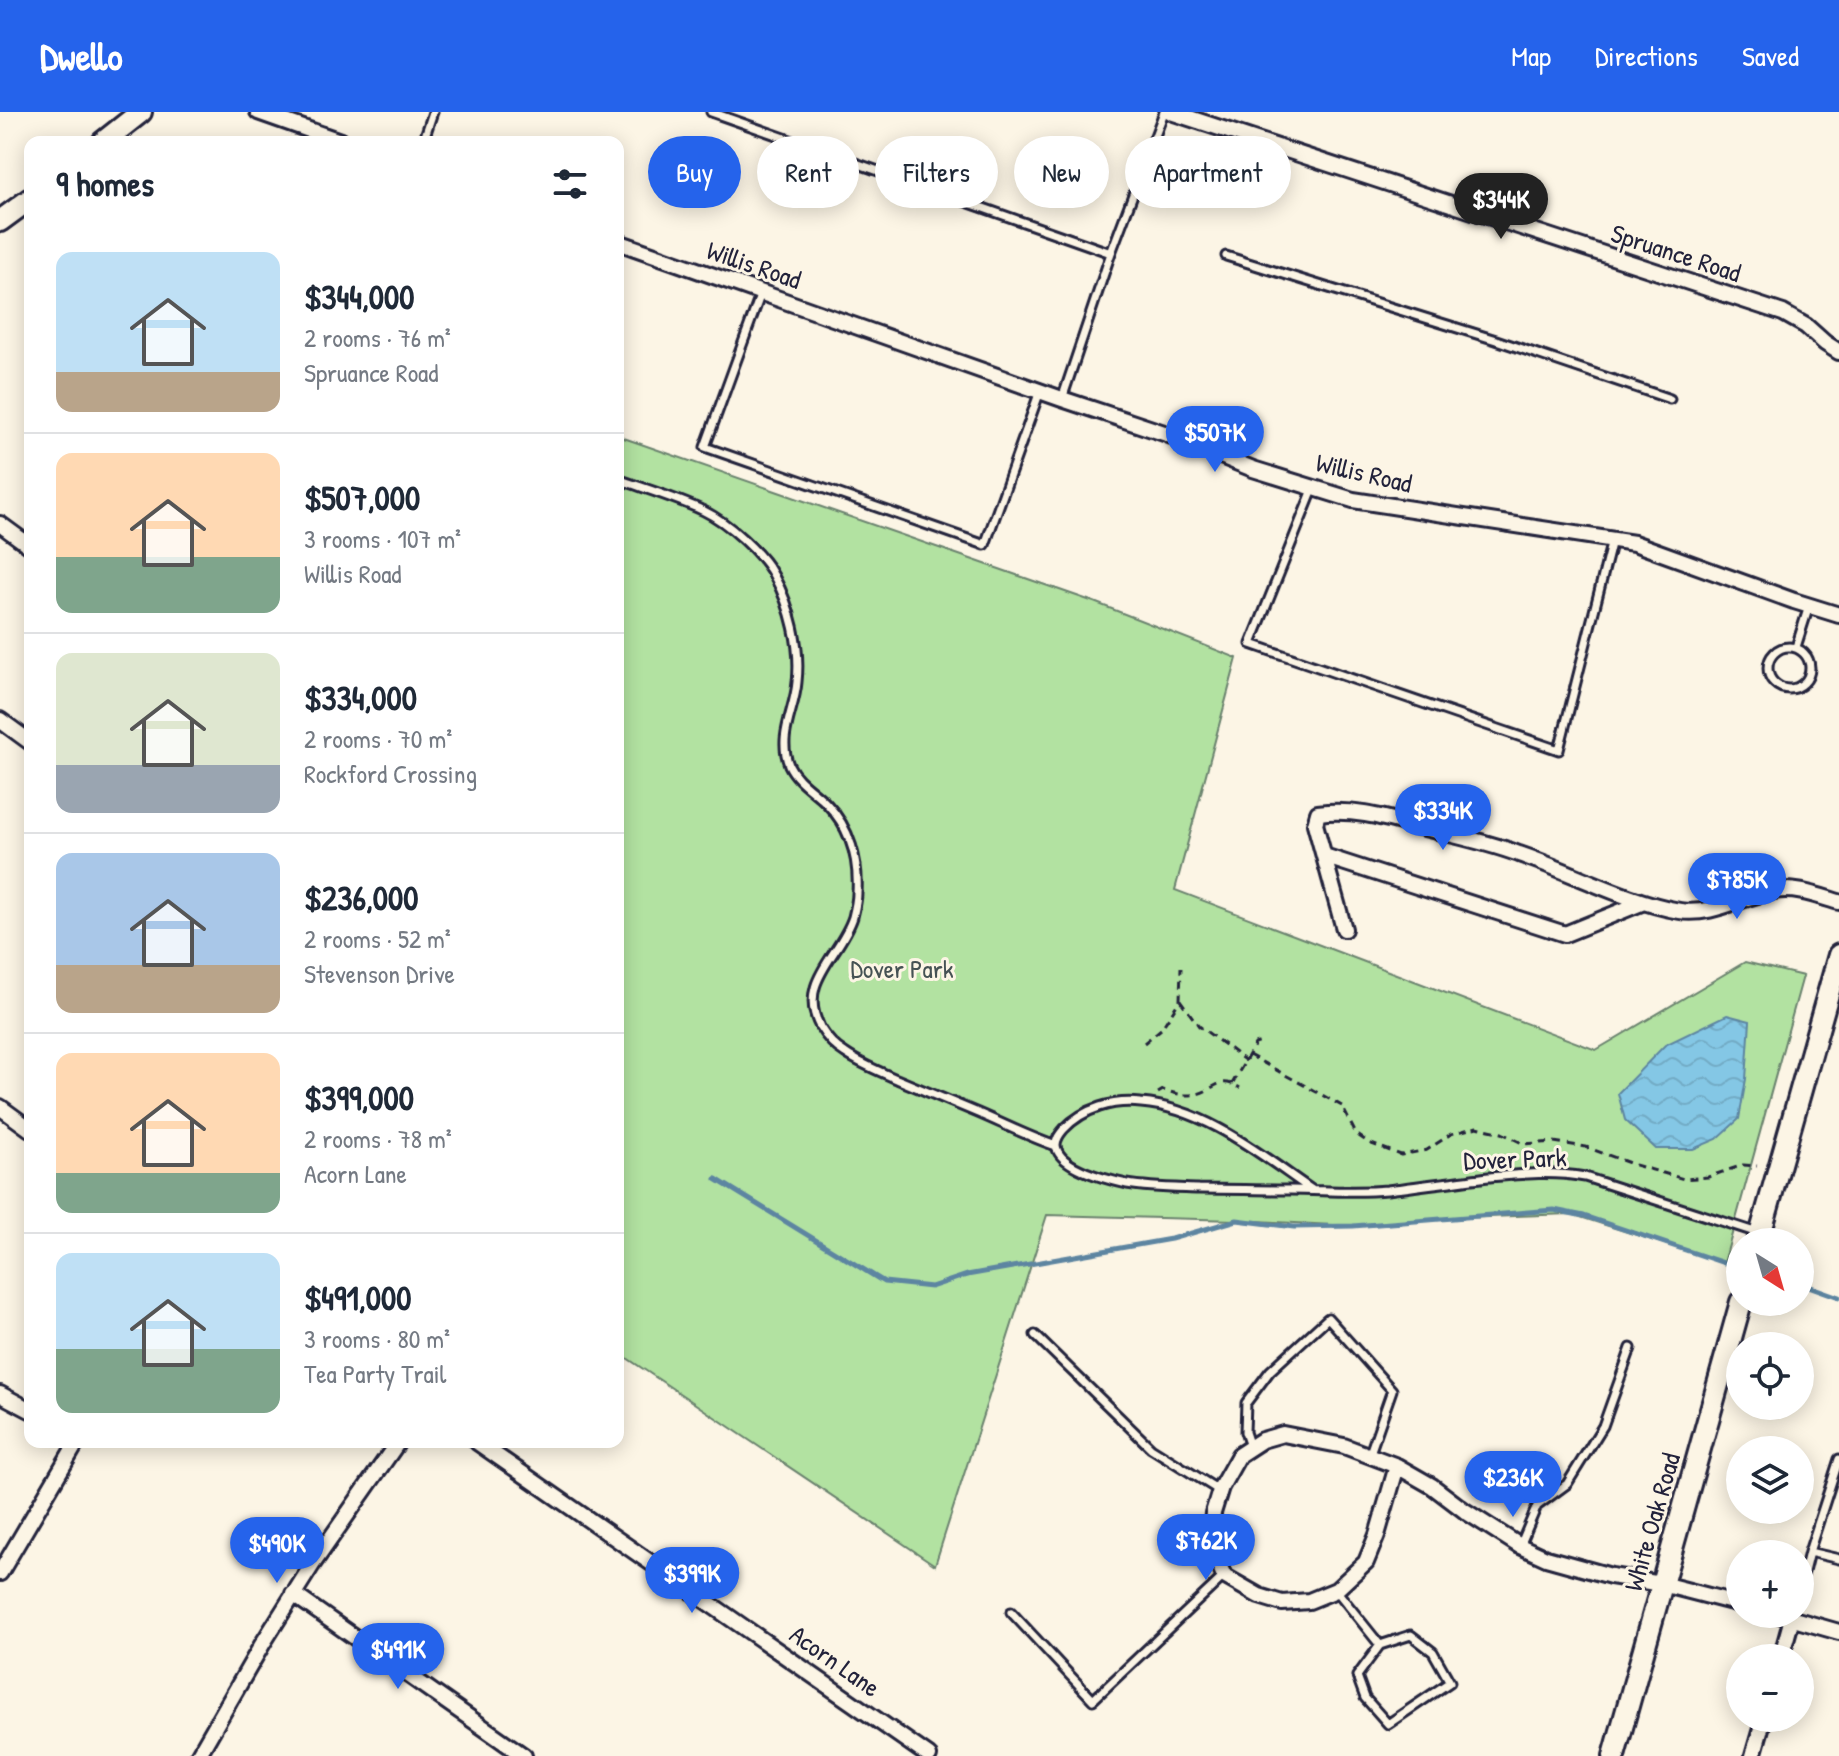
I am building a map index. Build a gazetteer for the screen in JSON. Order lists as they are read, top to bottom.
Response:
{
  "streets": {
    "street": [
      "Spruance Road",
      "Willis Road",
      "White Oak Road",
      "Acorn Lane"
    ],
    "lane": ["Dover Park"]
  },
  "parks": ["Dover Park"],
  "north": "bottom right",
  "page": {
    "header": "Dwello",
    "nav": ["Map", "Directions", "Saved"],
    "chip": [
      "Buy",
      "Rent",
      "Filters",
      "New",
      "Apartment"
    ],
    "heading": "9 homes",
    "price": [
      "$344K",
      "$507K",
      "$334K",
      "$785K",
      "$236K",
      "$762K",
      "$490K",
      "$399K",
      "$491K"
    ],
    "list": [
      {
        "name": "$344,000",
        "note": "2 rooms · 76 m² · Spruance Road"
      },
      {
        "name": "$507,000",
        "note": "3 rooms · 107 m² · Willis Road"
      },
      {
        "name": "$334,000",
        "note": "2 rooms · 70 m² · Rockford Crossing"
      },
      {
        "name": "$236,000",
        "note": "2 rooms · 52 m² · Stevenson Drive"
      },
      {
        "name": "$399,000",
        "note": "2 rooms · 78 m² · Acorn Lane"
      },
      {
        "name": "$491,000",
        "note": "3 rooms · 80 m² · Tea Party Trail"
      }
    ],
    "map_buttons": ["+", "−"]
  }
}
